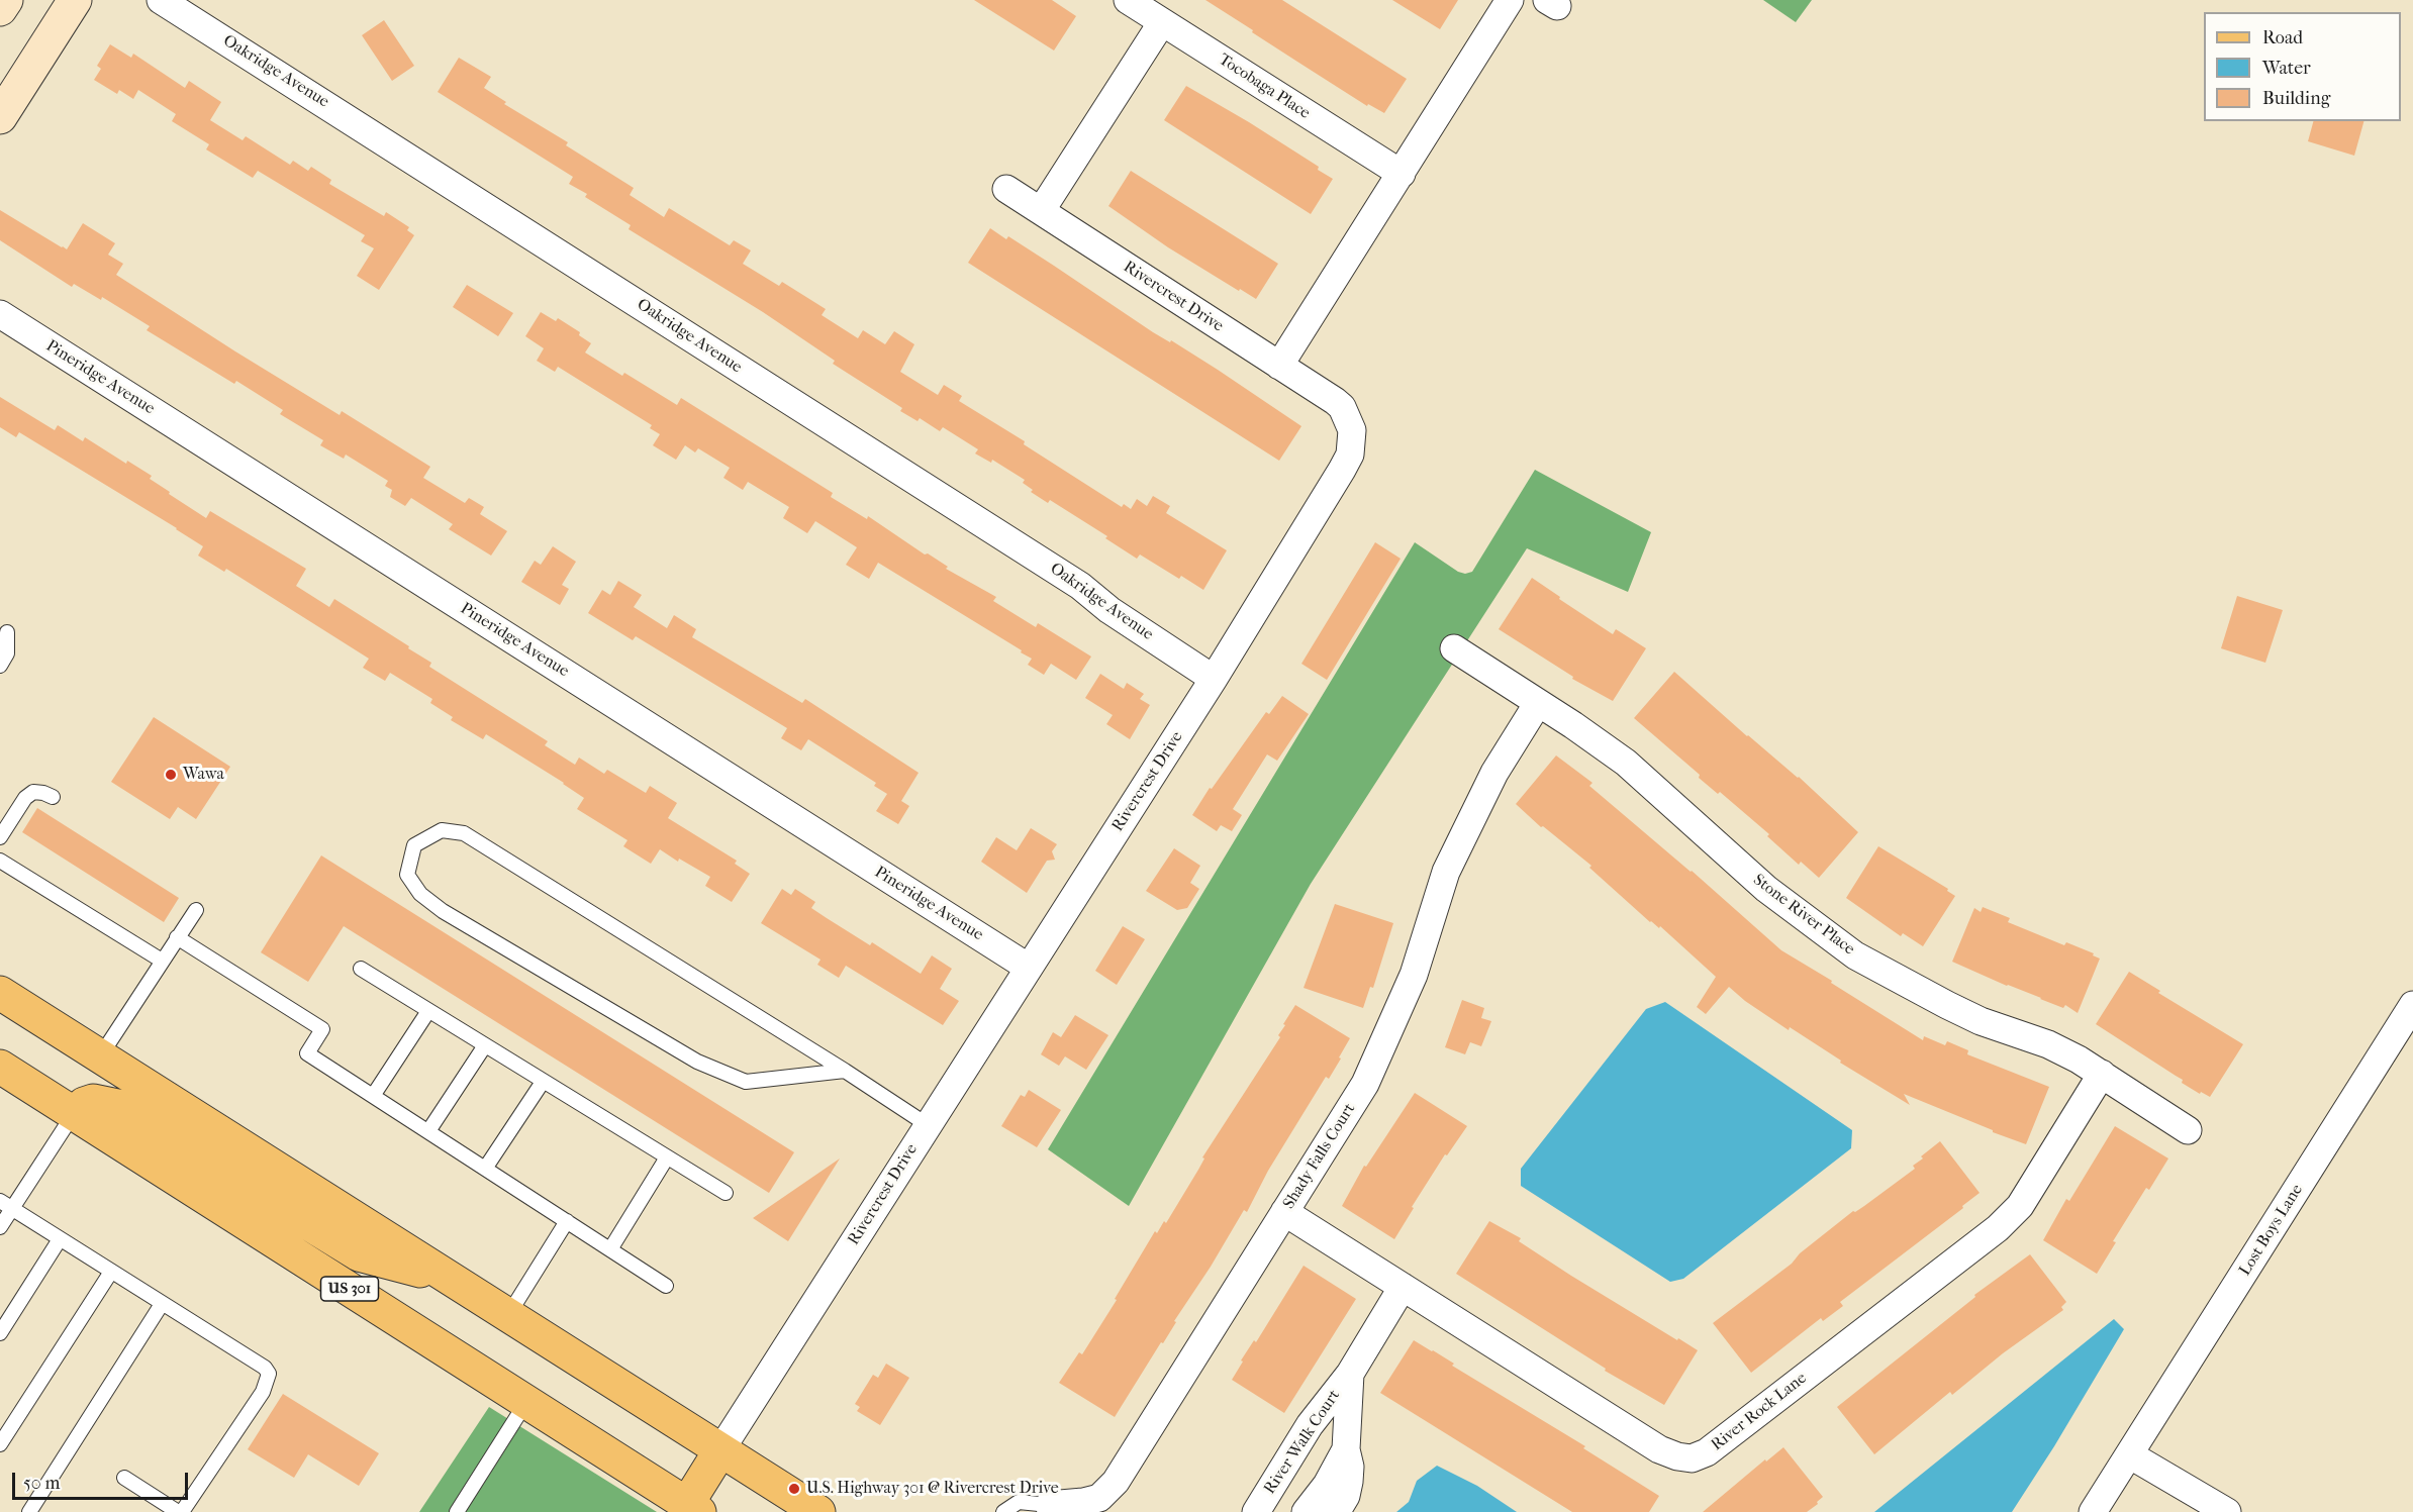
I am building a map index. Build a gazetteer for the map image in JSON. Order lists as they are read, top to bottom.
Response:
{
  "streets": {
    "main road": ["US 301"],
    "street": [
      "Oakridge Avenue",
      "Tocobaga Place",
      "Rivercrest Drive",
      "Pineridge Avenue",
      "Stone River Place",
      "Shady Falls Court",
      "Lost Boys Lane",
      "River Rock Lane",
      "River Walk Court"
    ]
  },
  "crossings": [
    ["Oakridge Avenue", "Rivercrest Drive"],
    ["Rivercrest Drive", "Pineridge Avenue"],
    ["Stone River Place", "Shady Falls Court"],
    ["Stone River Place", "River Rock Lane"],
    ["Shady Falls Court", "River Rock Lane"],
    ["River Rock Lane", "River Walk Court"]
  ],
  "places": ["Wawa", "U.S. Highway 301 @ Rivercrest Drive"],
  "legend": ["Road", "Water", "Building"],
  "scale_bar": "50 m"
}
